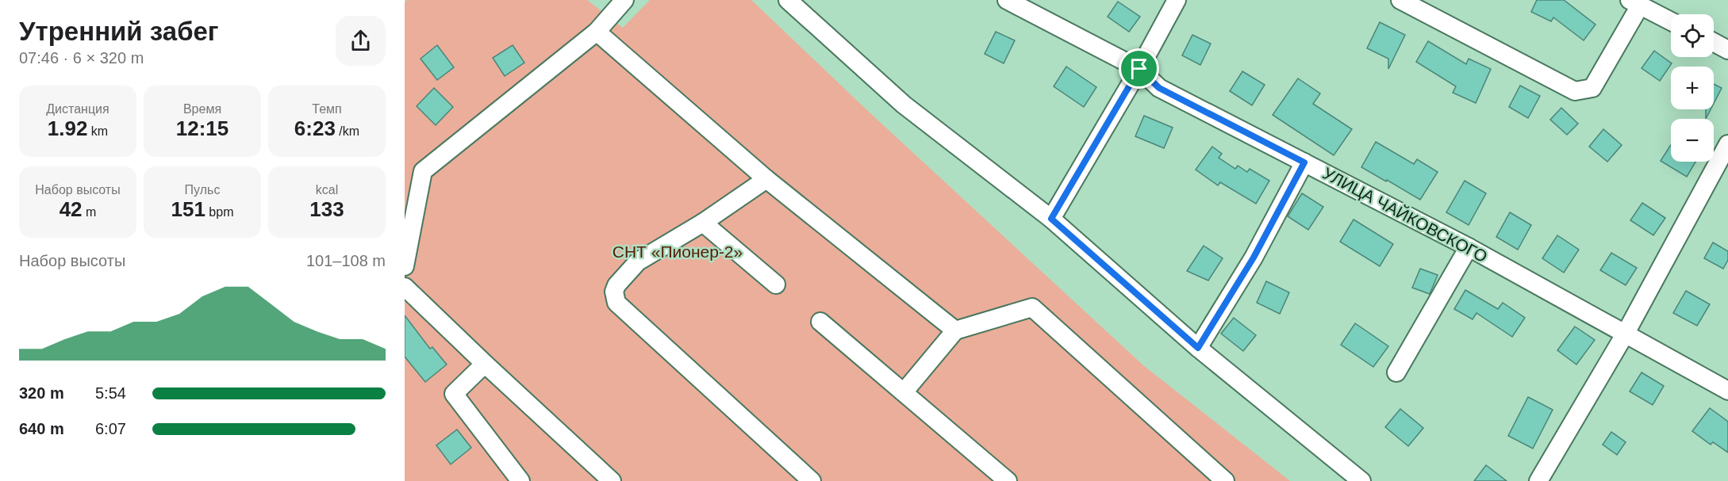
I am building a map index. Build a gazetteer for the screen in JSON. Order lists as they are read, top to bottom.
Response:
{
  "streets": {
    "street": ["УЛИЦА ЧАЙКОВСКОГО"]
  },
  "parks": ["СНТ «Пионер-2»"],
  "page": {
    "heading": ["Утренний забег", "07:46 · 6 × 320 m"],
    "map_buttons": ["+", "−"],
    "stats": [
      ["Дистанция", "1.92 km"],
      ["Время", "12:15"],
      ["Темп", "6:23 /km"],
      ["Набор высоты", "42 m"],
      ["Пульс", "151 bpm"],
      ["kcal", "133"]
    ],
    "chart": ["Набор высоты", "101–108 m"],
    "list": [
      {
        "name": "320 m",
        "note": "5:54"
      },
      {
        "name": "640 m",
        "note": "6:07"
      }
    ]
  }
}
